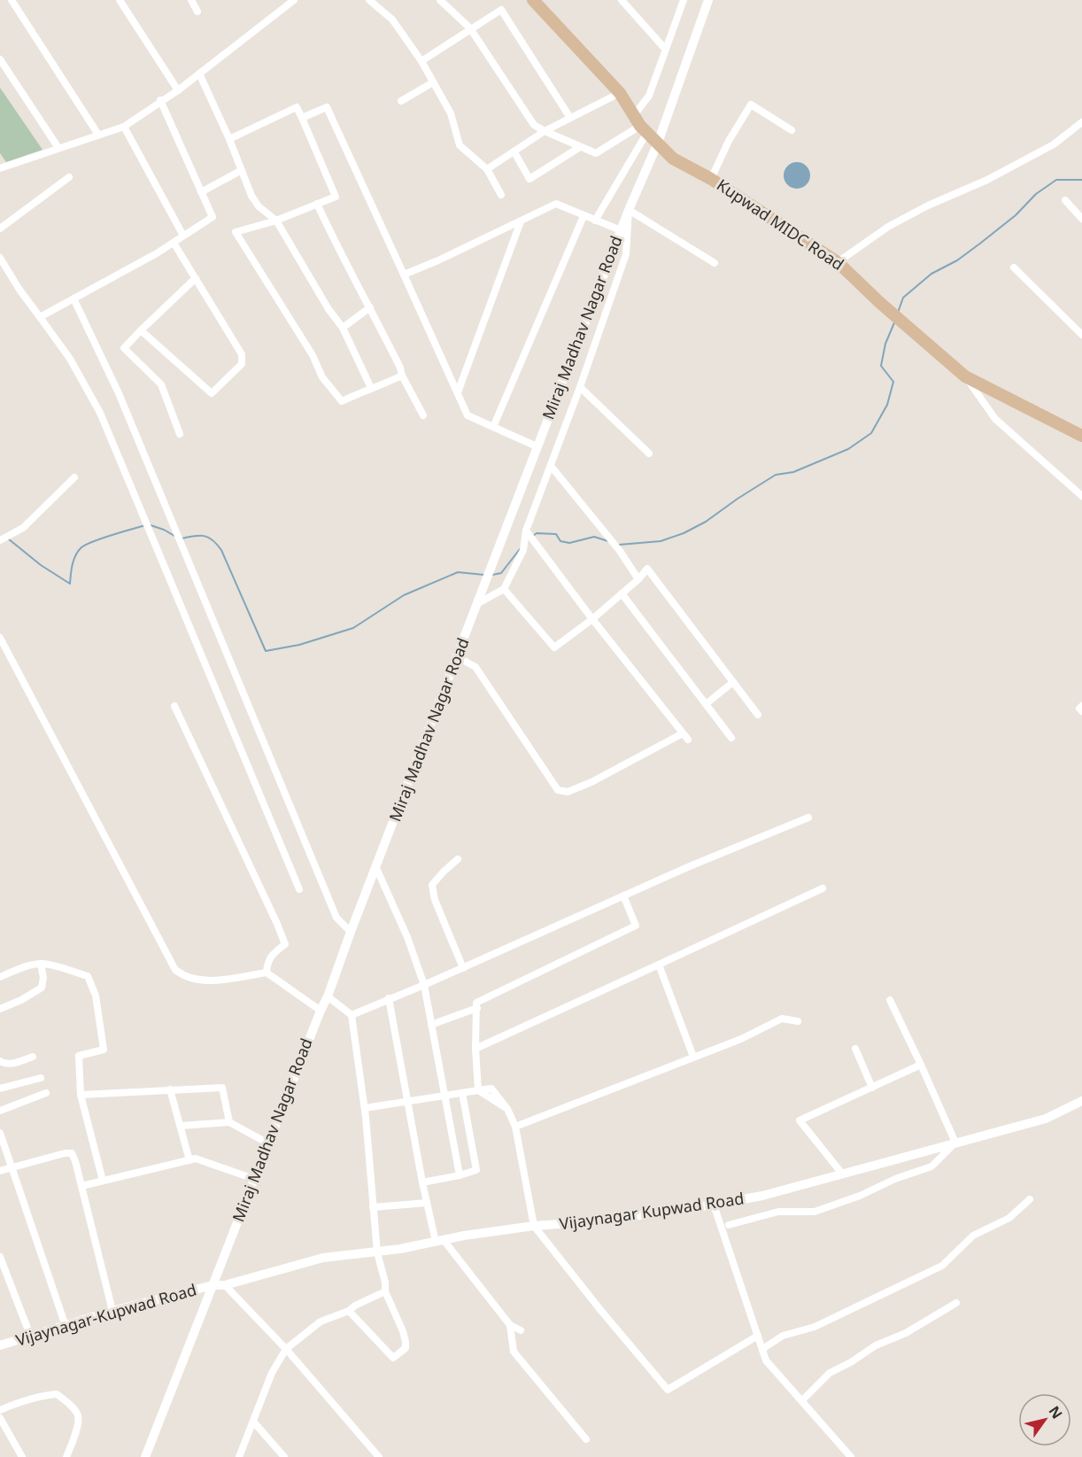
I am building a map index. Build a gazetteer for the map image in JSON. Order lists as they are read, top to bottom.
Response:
{
  "streets": {
    "main road": ["Kupwad MIDC Road"],
    "street": ["Miraj Madhav Nagar Road", "Vijaynagar Kupwad Road", "Vijaynagar-Kupwad Road"]
  },
  "crossings": [
    ["Kupwad MIDC Road", "Miraj Madhav Nagar Road"],
    ["Miraj Madhav Nagar Road", "Vijaynagar Kupwad Road"],
    ["Miraj Madhav Nagar Road", "Vijaynagar-Kupwad Road"],
    ["Vijaynagar Kupwad Road", "Vijaynagar-Kupwad Road"]
  ],
  "north": "top right"
}
